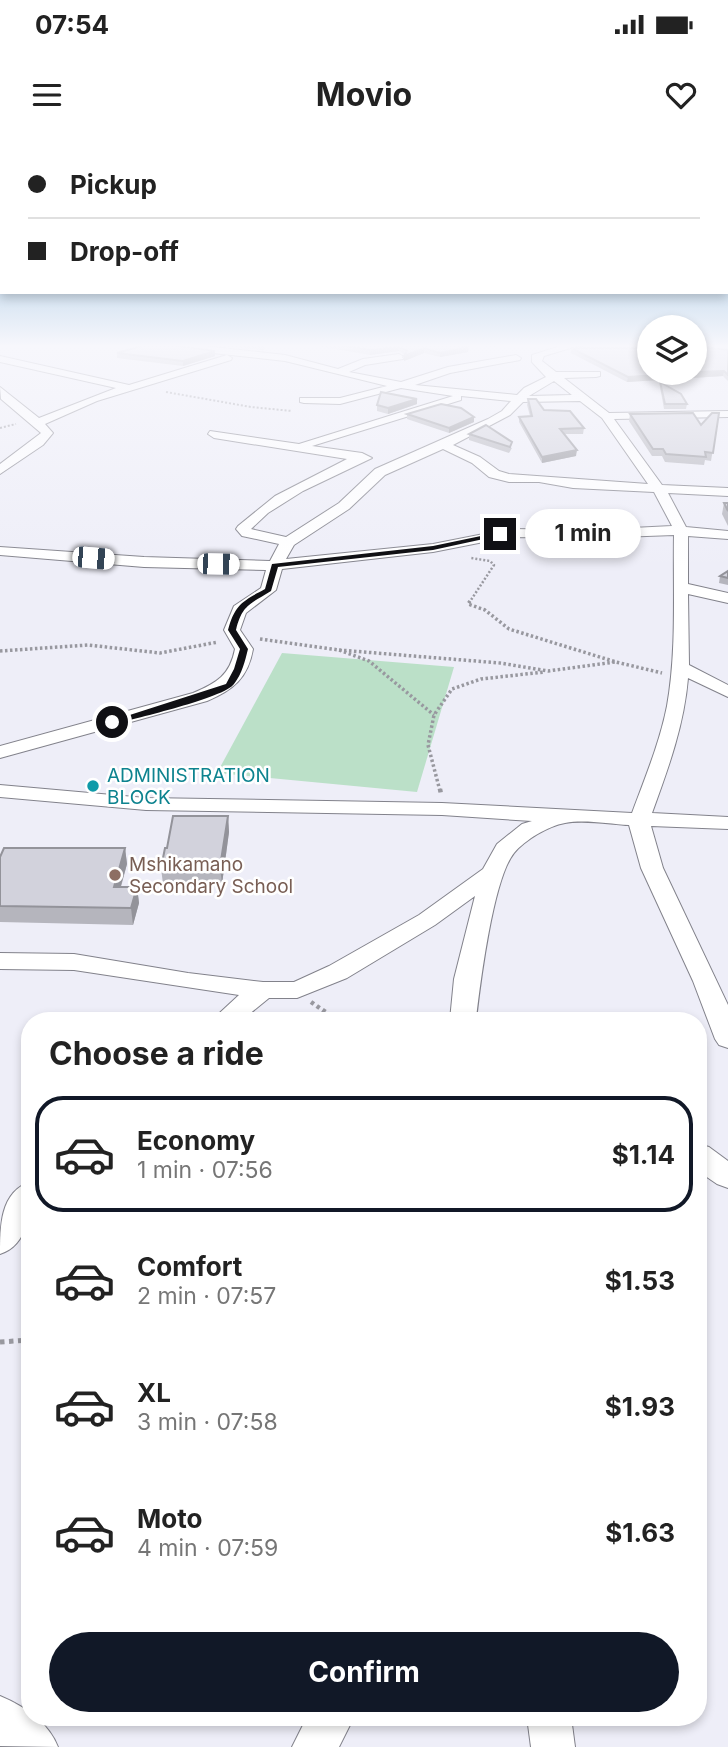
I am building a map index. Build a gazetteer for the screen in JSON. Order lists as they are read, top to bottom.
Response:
{
  "places": ["ADMINISTRATION BLOCK", "Mshikamano Secondary School"],
  "page": {
    "status": "07:54",
    "header": "Movio",
    "banner": ["Pickup", "Drop-off"],
    "bubble": "1 min",
    "heading": "Choose a ride",
    "list": [
      {
        "name": "Economy",
        "note": "1 min · 07:56",
        "value": "$1.14"
      },
      {
        "name": "Comfort",
        "note": "2 min · 07:57",
        "value": "$1.53"
      },
      {
        "name": "XL",
        "note": "3 min · 07:58",
        "value": "$1.93"
      },
      {
        "name": "Moto",
        "note": "4 min · 07:59",
        "value": "$1.63"
      }
    ],
    "buttons": "Confirm"
  }
}
